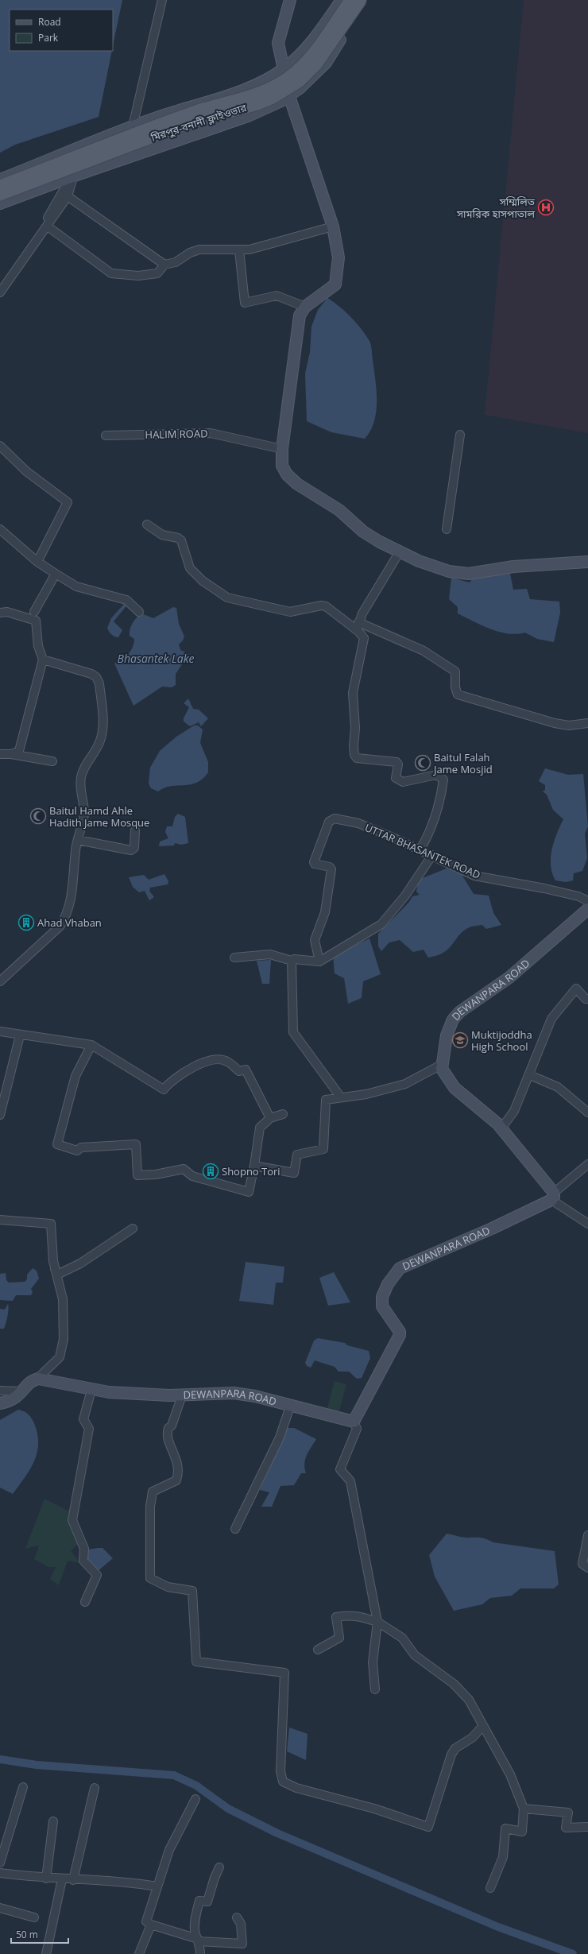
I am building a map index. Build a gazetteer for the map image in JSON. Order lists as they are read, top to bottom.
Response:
{
  "streets": {
    "main road": ["মিরপুর-বনানী ফ্লাইওভার"],
    "street": ["HALIM ROAD", "UTTAR BHASANTEK ROAD", "DEWANPARA ROAD"]
  },
  "water": ["Bhasantek Lake"],
  "places": {
    "hospital": ["সম্মিলিত সামরিক হাসপাতাল"],
    "mosque": ["Baitul Falah Jame Mosjid", "Baitul Hamd Ahle Hadith Jame Mosque"],
    "building": ["Ahad Vhaban", "Shopno Tori"],
    "school or university": ["Muktijoddha High School"]
  },
  "legend": ["Road", "Park"],
  "scale_bar": "50 m"
}
